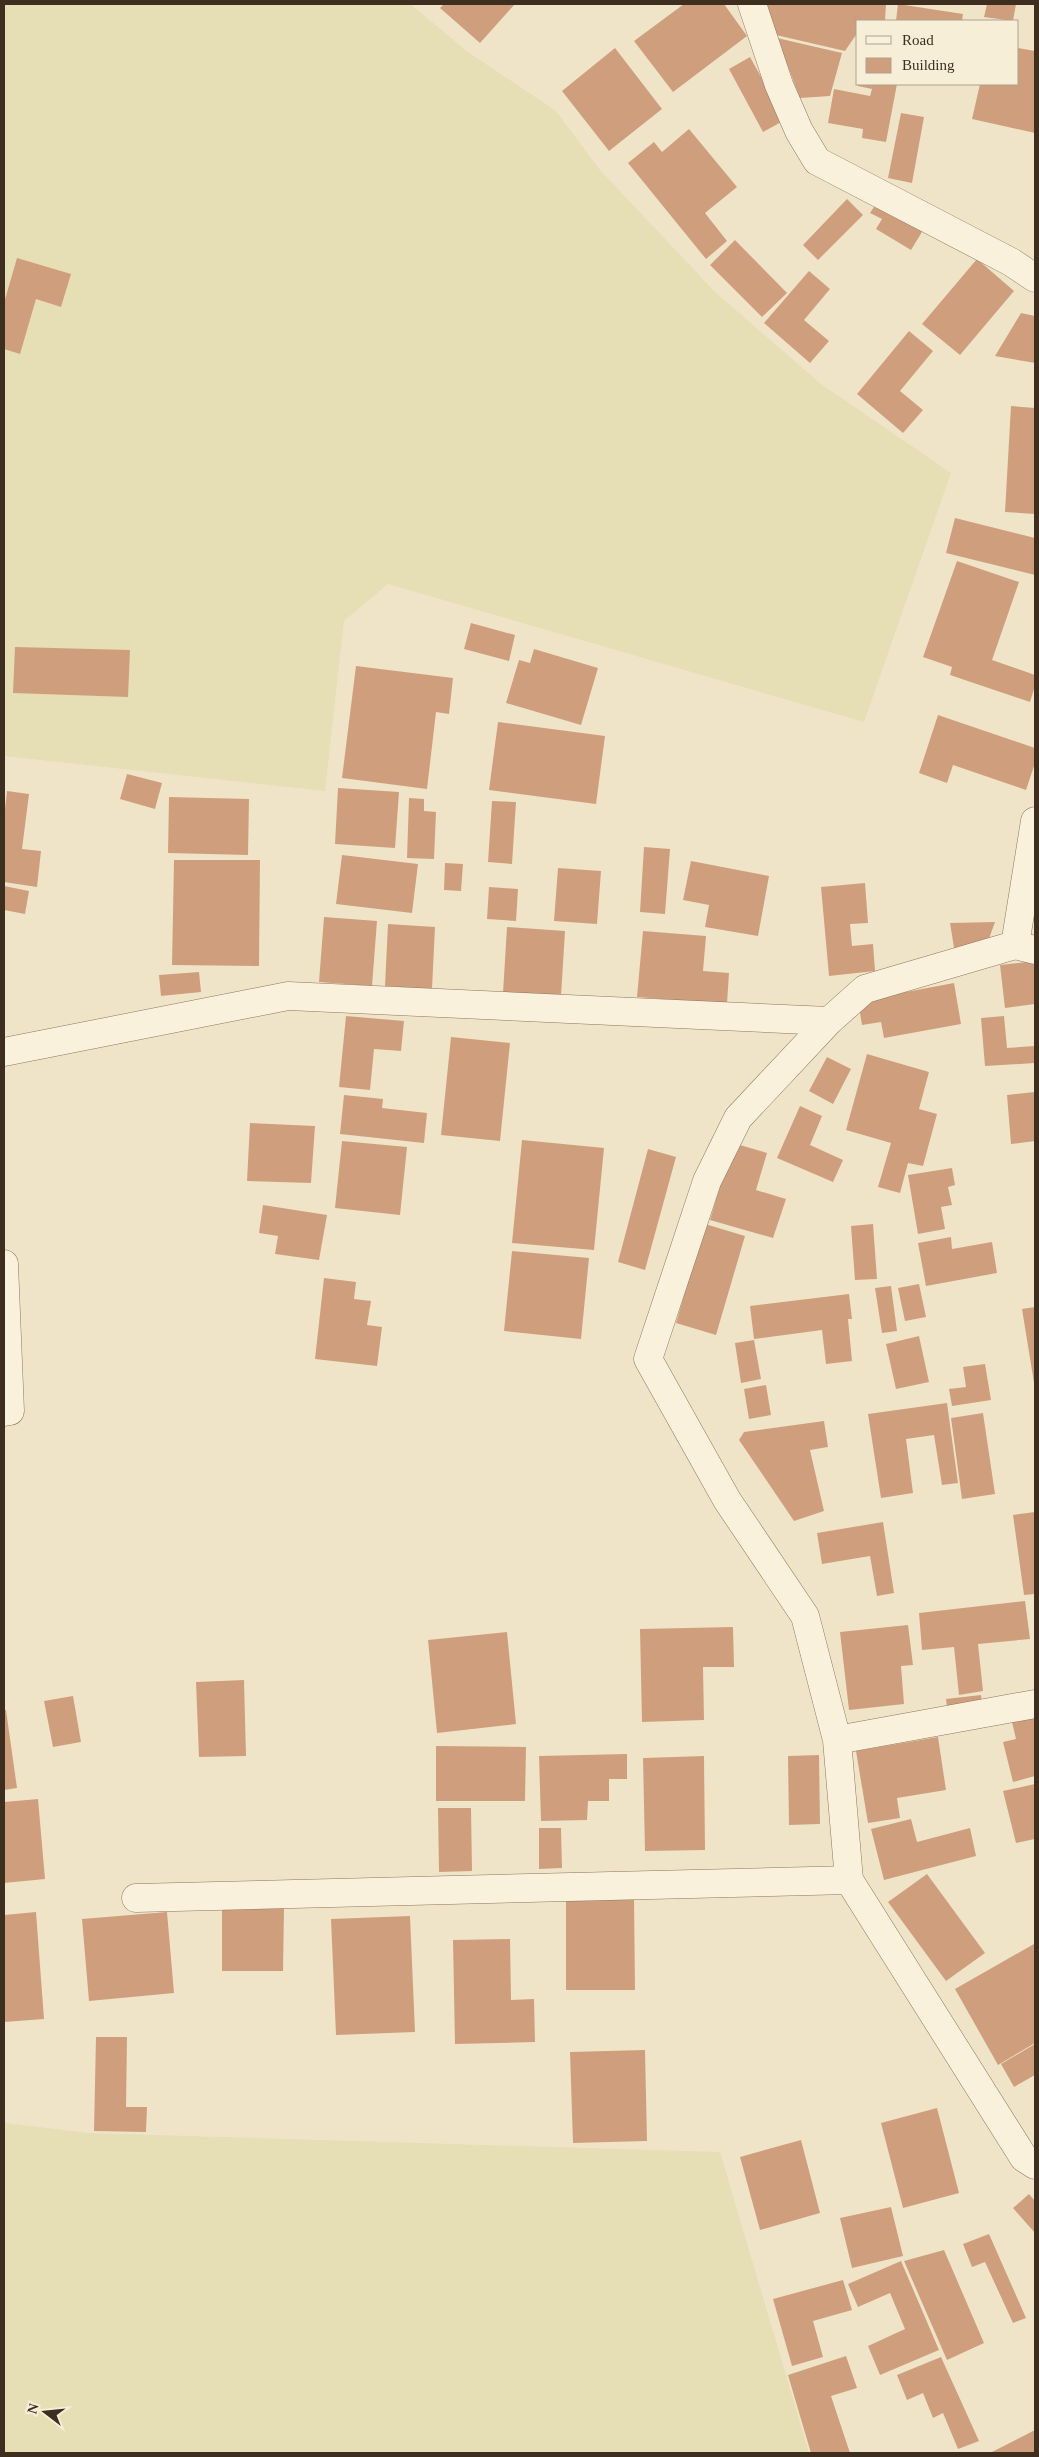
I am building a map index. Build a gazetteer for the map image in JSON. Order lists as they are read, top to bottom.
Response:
{
  "legend": ["Road", "Building"],
  "north": "left"
}
